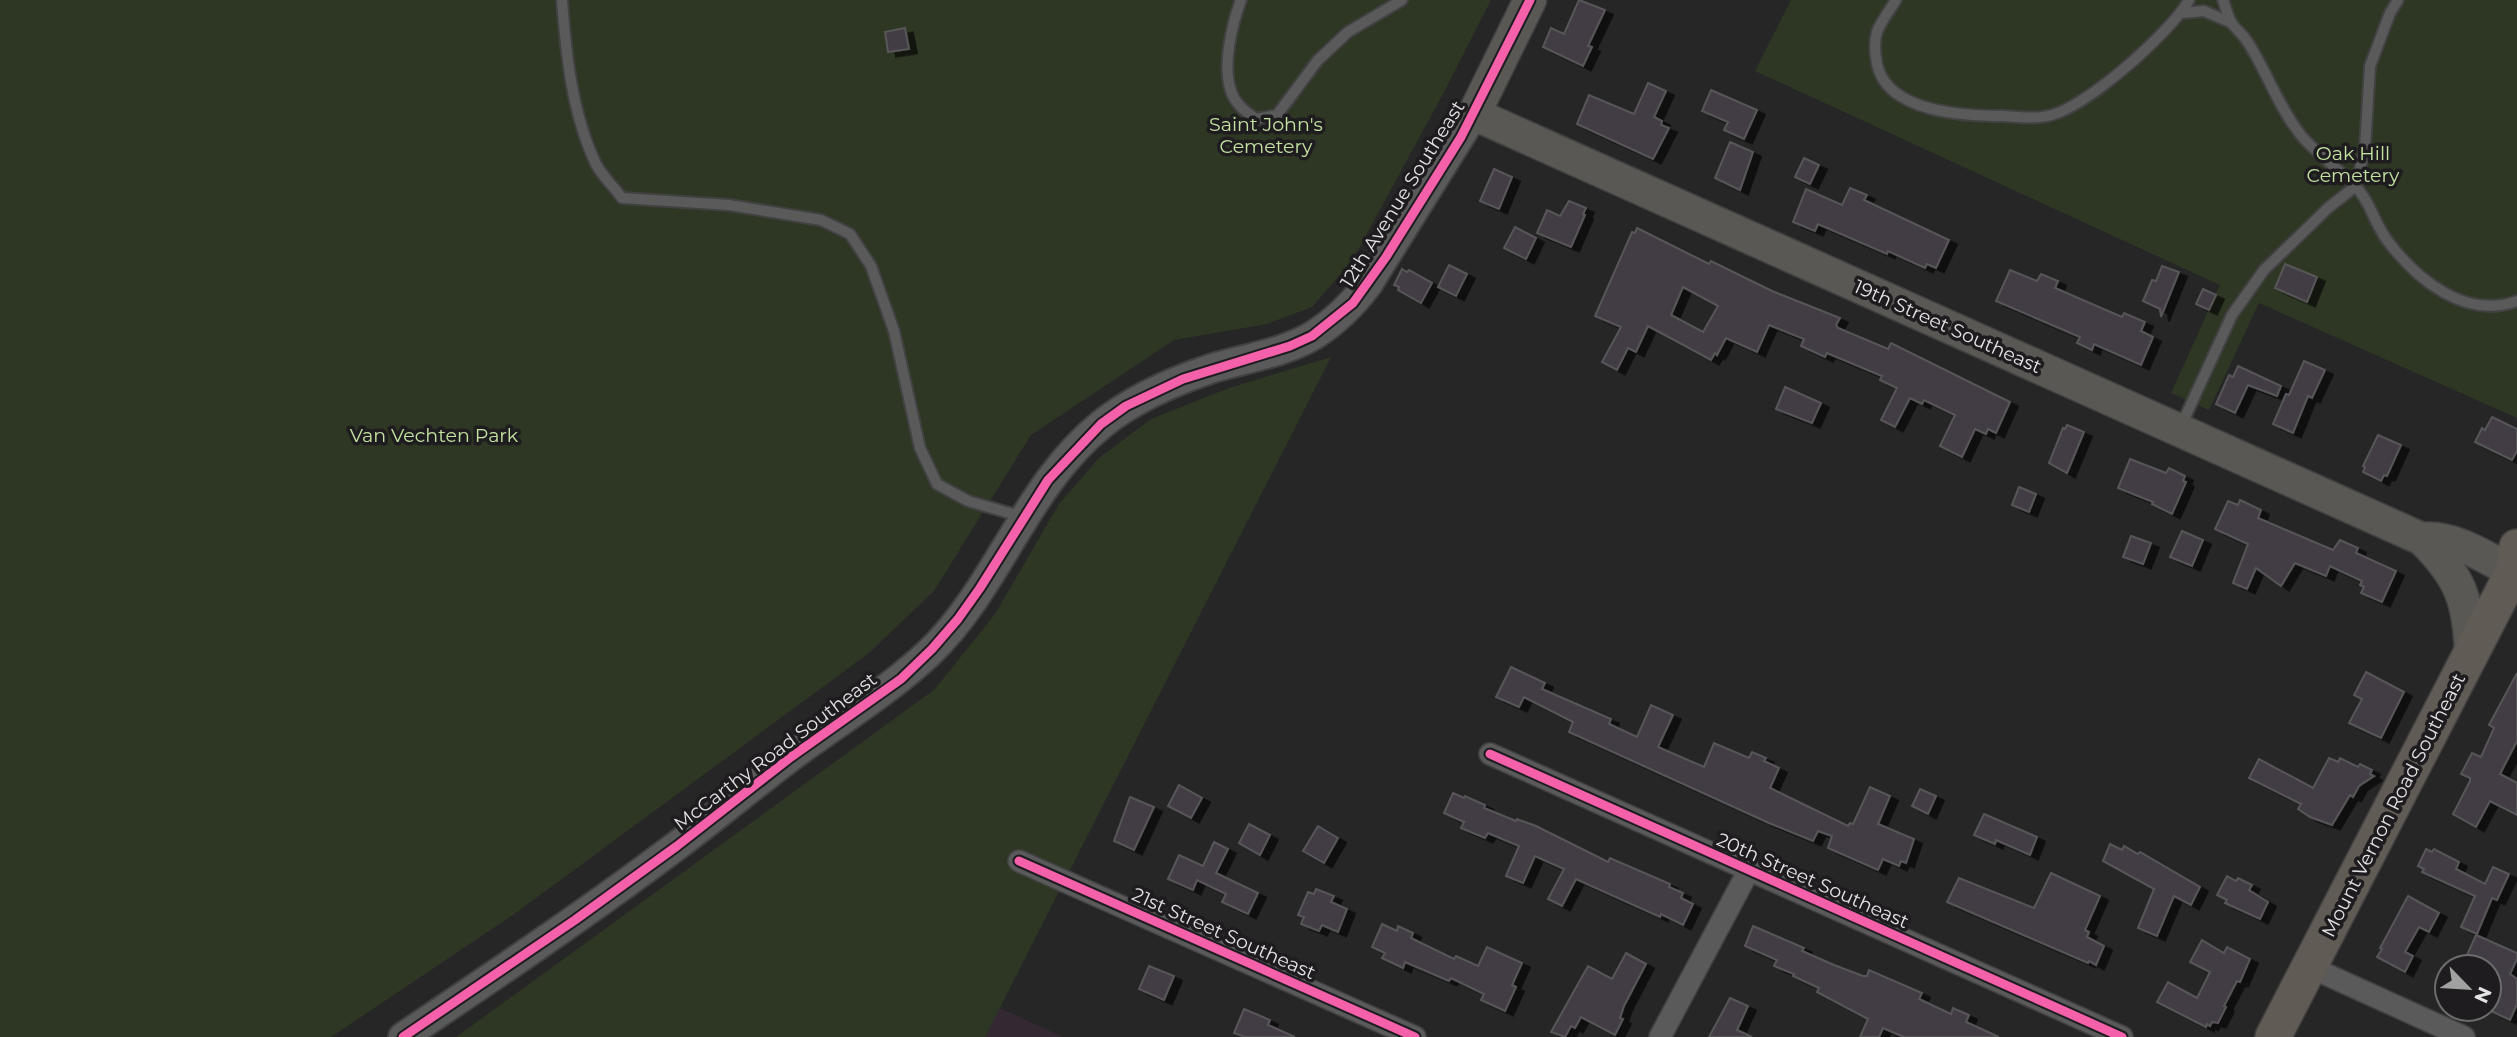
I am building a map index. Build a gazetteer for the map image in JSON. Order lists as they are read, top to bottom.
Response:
{
  "streets": {
    "main road": ["12th Avenue Southeast", "19th Street Southeast", "Mount Vernon Road Southeast"],
    "street": ["McCarthy Road Southeast", "20th Street Southeast", "21st Street Southeast"]
  },
  "crossings": [
    ["12th Avenue Southeast", "19th Street Southeast"],
    ["12th Avenue Southeast", "McCarthy Road Southeast"],
    ["19th Street Southeast", "Mount Vernon Road Southeast"]
  ],
  "parks": ["Saint John's Cemetery", "Oak Hill Cemetery", "Van Vechten Park"],
  "north": "bottom right"
}
